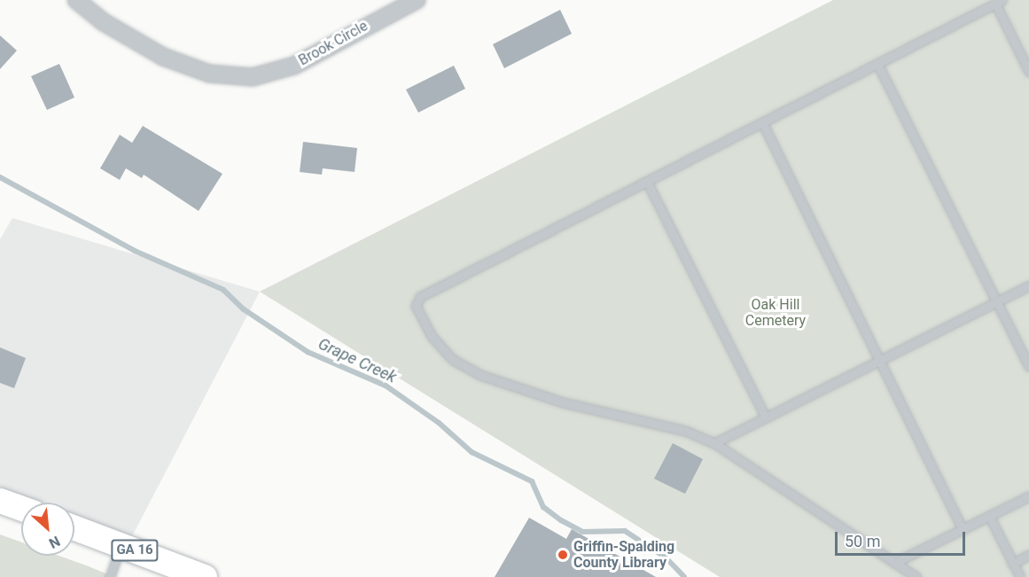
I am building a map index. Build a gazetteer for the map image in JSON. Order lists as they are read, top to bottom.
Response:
{
  "streets": {
    "main road": ["GA 16"],
    "street": ["Brook Circle"]
  },
  "water": ["Grape Creek"],
  "parks": ["Oak Hill Cemetery"],
  "places": ["Griffin-Spalding County Library"],
  "scale_bar": "50 m",
  "north": "bottom right"
}
